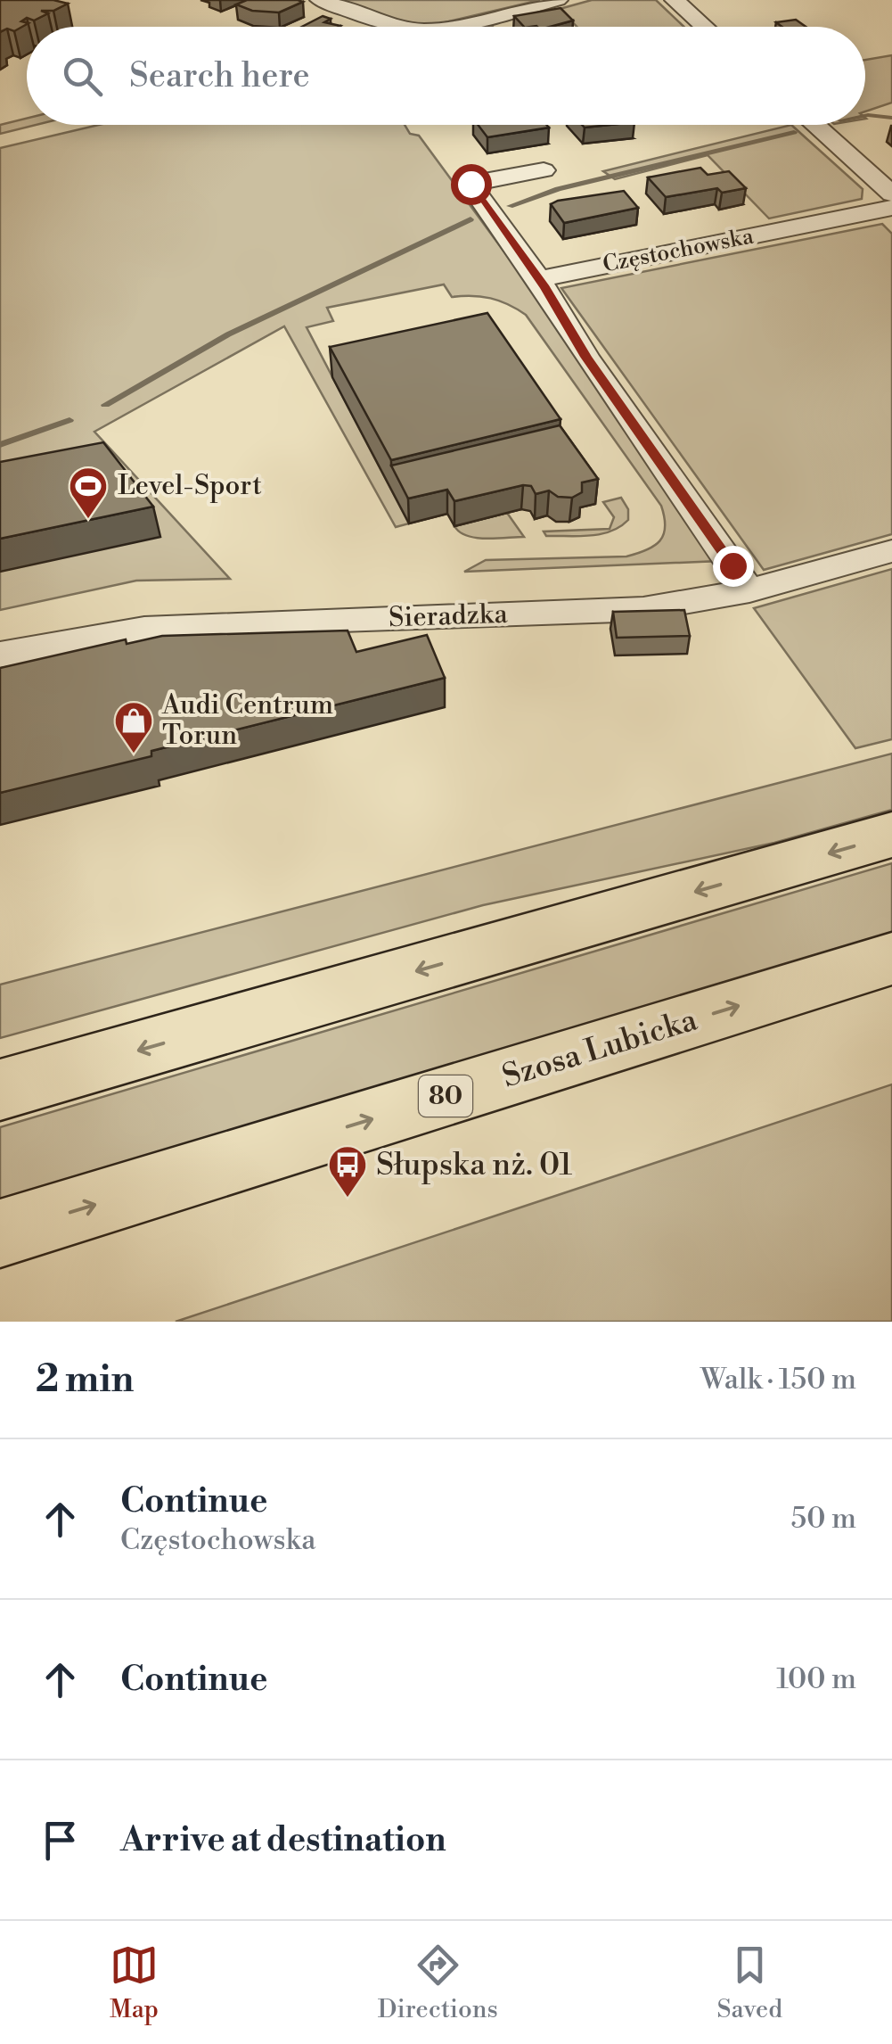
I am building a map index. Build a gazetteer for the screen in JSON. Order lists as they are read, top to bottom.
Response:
{
  "streets": {
    "main road": ["Szosa Lubicka", "80"],
    "street": ["Częstochowska", "Sieradzka"]
  },
  "places": {
    "sports": ["Level-Sport"],
    "shop": ["Audi Centrum Torun"],
    "bus stop": ["Słupska nż. 01"]
  },
  "page": {
    "search": "Search here",
    "heading": ["2 min", "Walk · 150 m"],
    "list": [
      ["Continue", "Częstochowska", "50 m"],
      ["Continue", "100 m"],
      "Arrive at destination"
    ],
    "nav": ["Map", "Directions", "Saved"]
  }
}
